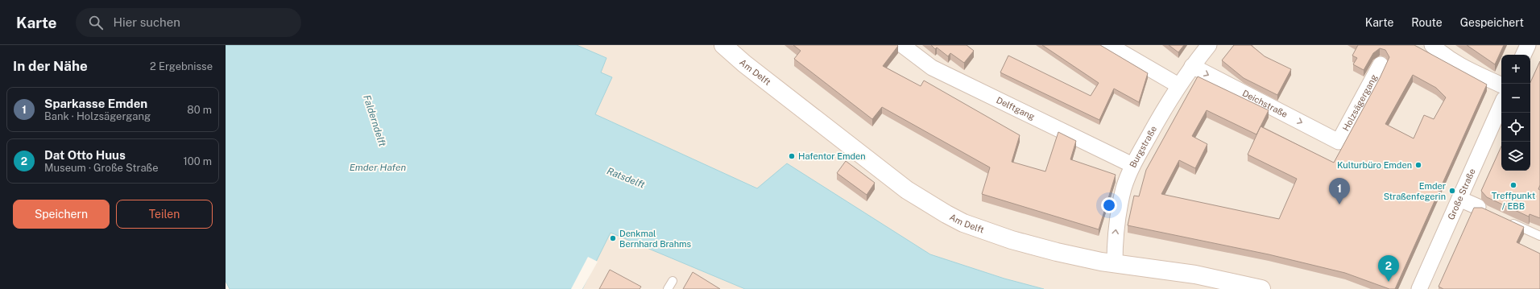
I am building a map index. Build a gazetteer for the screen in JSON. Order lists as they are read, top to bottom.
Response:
{
  "streets": {
    "street": [
      "Am Delft",
      "Holzsägergang",
      "Deichstraße",
      "Delftgang",
      "Burgstraße",
      "Große Straße"
    ]
  },
  "crossings": [
    ["Am Delft", "Burgstraße"],
    ["Holzsägergang", "Deichstraße"],
    ["Deichstraße", "Burgstraße"],
    ["Delftgang", "Burgstraße"]
  ],
  "one_way": ["Deichstraße", "Burgstraße"],
  "water": ["Falderndelft", "Emder Hafen", "Ratsdelft"],
  "places": [
    "Hafentor Emden",
    "Kulturbüro Emden",
    "Treffpunkt / EBB",
    "Emder Straßenfegerin",
    "Denkmal Bernhard Brahms"
  ],
  "page": {
    "header": "Karte",
    "search": "Hier suchen",
    "nav": ["Karte", "Route", "Gespeichert"],
    "heading": ["In der Nähe", "2 Ergebnisse"],
    "map_buttons": ["+", "−"],
    "list": [
      {
        "mark": "1",
        "name": "Sparkasse Emden",
        "note": "Bank · Holzsägergang",
        "value": "80 m"
      },
      {
        "mark": "2",
        "name": "Dat Otto Huus",
        "note": "Museum · Große Straße",
        "value": "100 m"
      }
    ],
    "pins": ["1", "2"],
    "buttons": ["Speichern", "Teilen"]
  }
}
